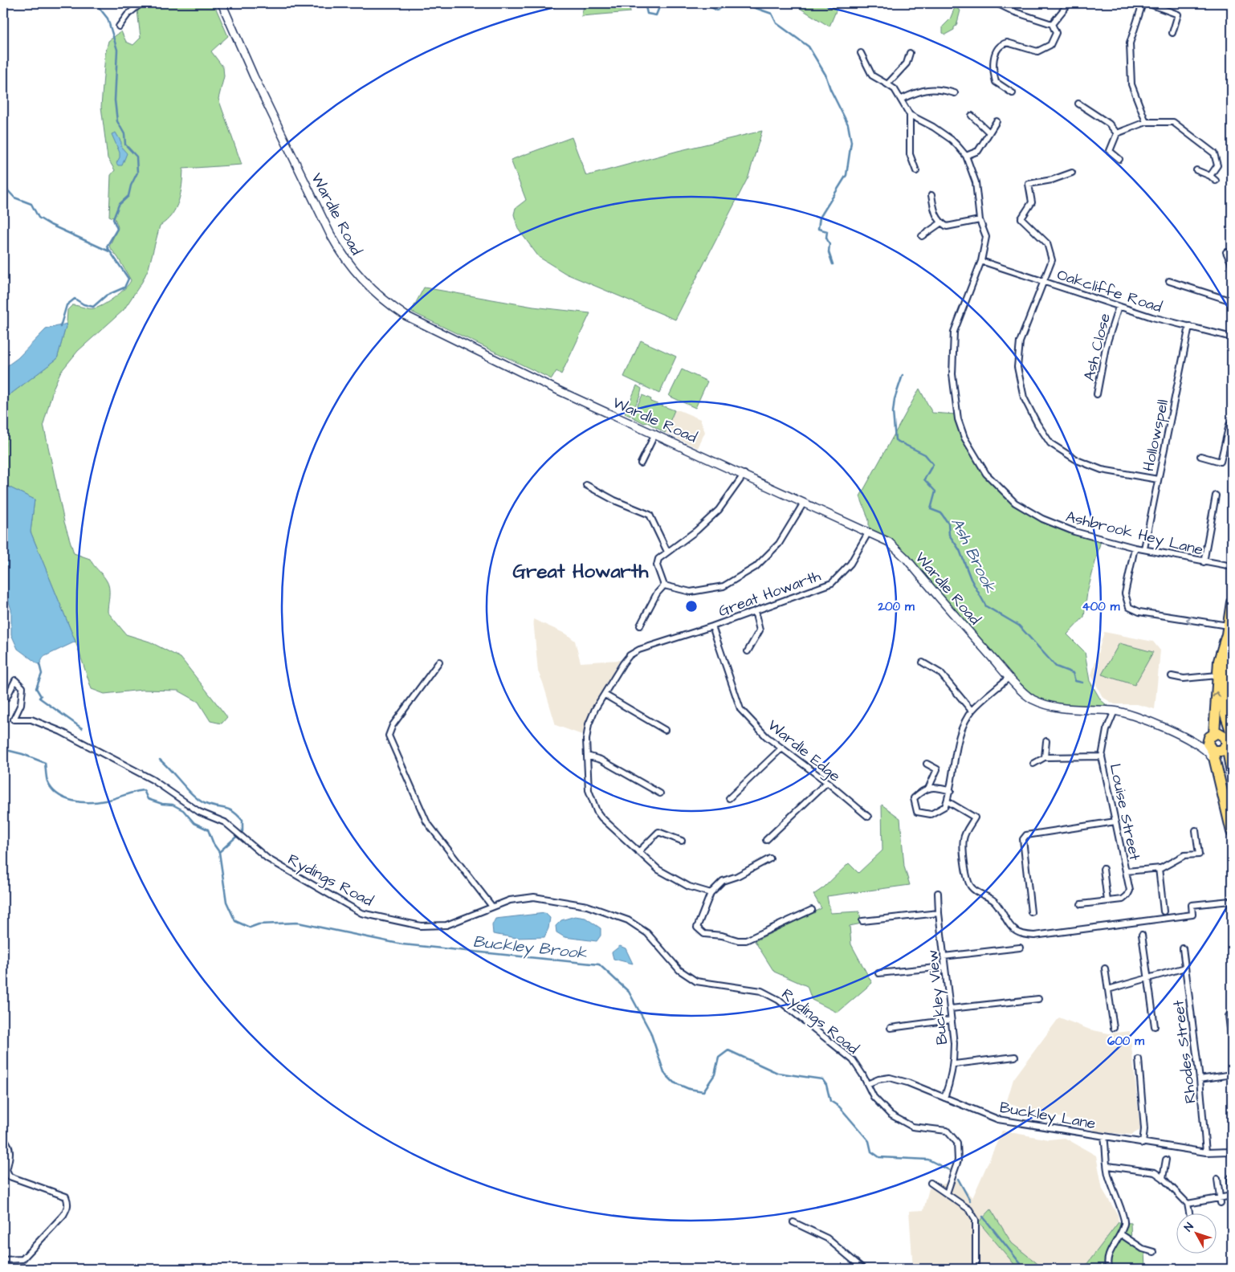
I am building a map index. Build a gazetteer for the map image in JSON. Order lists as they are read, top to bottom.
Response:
{
  "streets": {
    "street": [
      "Wardle Road",
      "Oakcliffe Road",
      "Ash Close",
      "Hollowspell",
      "Ashbrook Hey Lane",
      "Great Howarth",
      "Wardle Edge",
      "Louise Street",
      "Rydings Road",
      "Buckley View",
      "Rhodes Street",
      "Buckley Lane"
    ]
  },
  "crossings": [
    ["Wardle Road", "Great Howarth"],
    ["Wardle Road", "Louise Street"],
    ["Oakcliffe Road", "Ash Close"],
    ["Oakcliffe Road", "Hollowspell"],
    ["Oakcliffe Road", "Ashbrook Hey Lane"],
    ["Hollowspell", "Ashbrook Hey Lane"],
    ["Great Howarth", "Wardle Edge"],
    ["Rydings Road", "Buckley Lane"],
    ["Buckley View", "Buckley Lane"],
    ["Rhodes Street", "Buckley Lane"]
  ],
  "districts": ["Great Howarth"],
  "water": ["Ash Brook", "Buckley Brook"],
  "north": "top left",
  "rings": ["200 m", "400 m", "600 m"]
}
